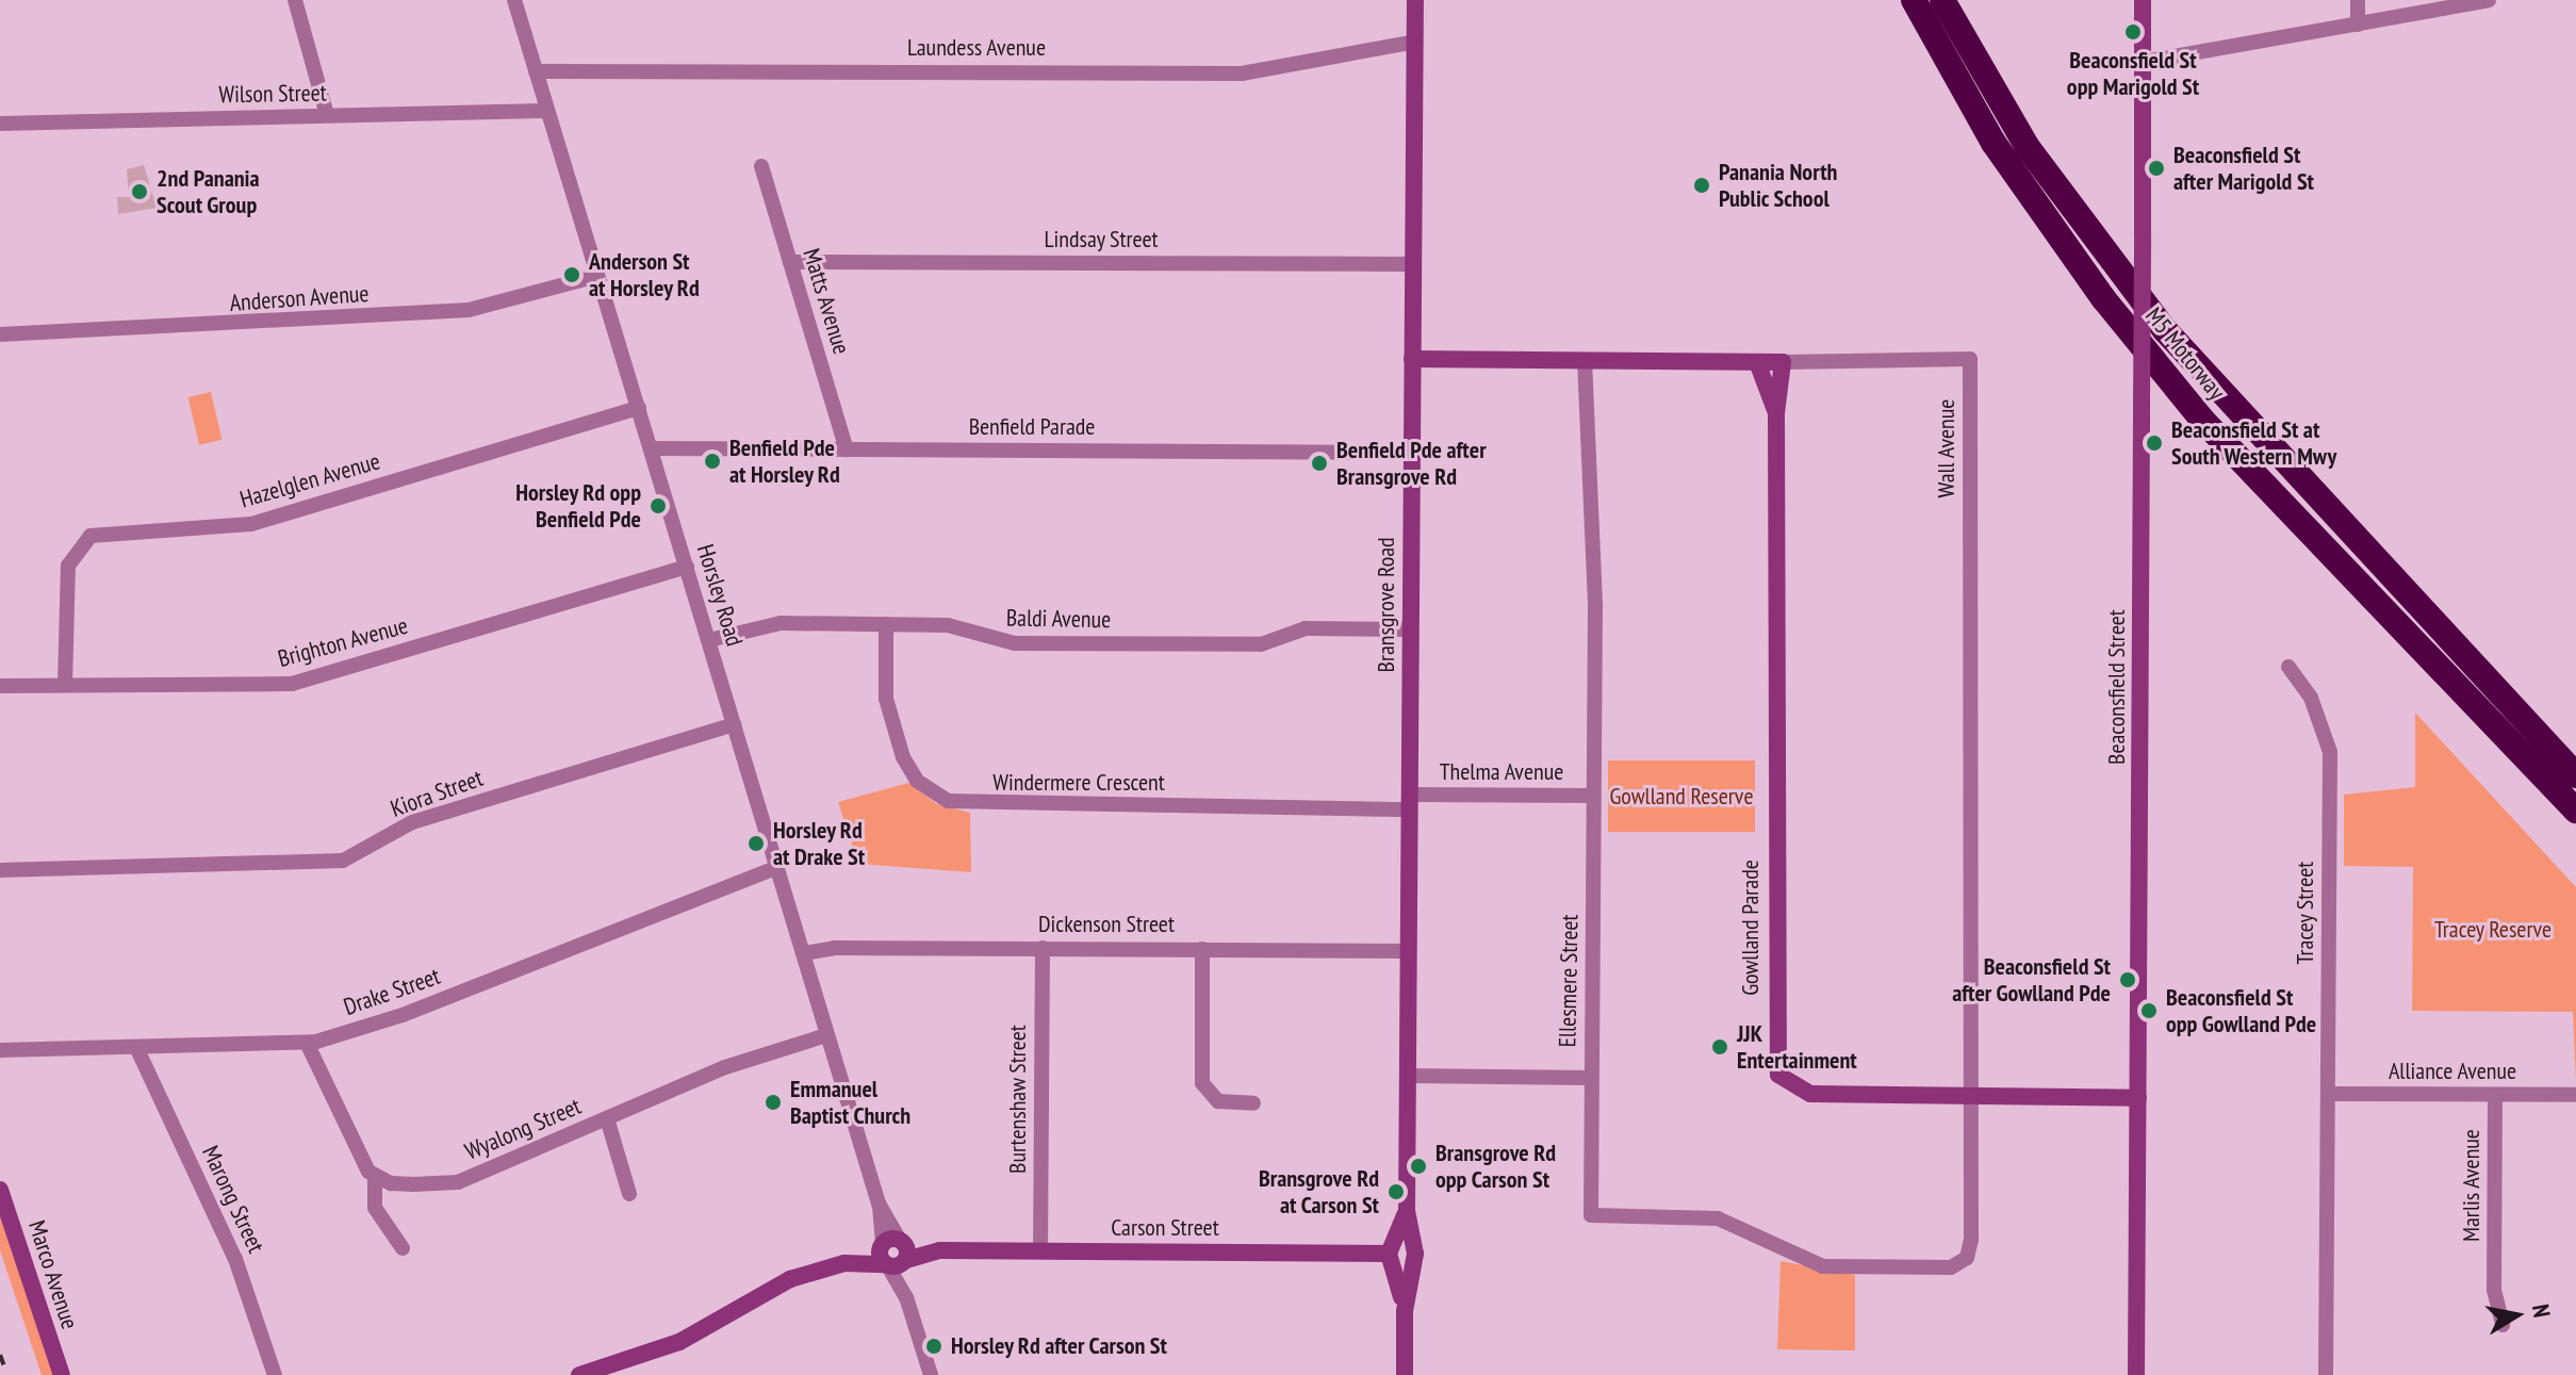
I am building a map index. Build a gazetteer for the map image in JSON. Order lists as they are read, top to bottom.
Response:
{
  "streets": {
    "highway": ["M5 Motorway"],
    "main road": [
      "Wall Avenue",
      "Bransgrove Road",
      "Beaconsfield Street",
      "Gowlland Parade",
      "Carson Street",
      "Marco Avenue"
    ],
    "street": [
      "Laundess Avenue",
      "Wilson Street",
      "Lindsay Street",
      "Anderson Avenue",
      "Matts Avenue",
      "Benfield Parade",
      "Hazelglen Avenue",
      "Horsley Road",
      "Baldi Avenue",
      "Brighton Avenue",
      "Thelma Avenue",
      "Windermere Crescent",
      "Kiora Street",
      "Tracey Street",
      "Dickenson Street",
      "Ellesmere Street",
      "Drake Street",
      "Alliance Avenue",
      "Burtenshaw Street",
      "Wyalong Street",
      "Marlis Avenue",
      "Marong Street"
    ]
  },
  "crossings": [
    ["Laundess Avenue", "Horsley Road"],
    ["Laundess Avenue", "Bransgrove Road"],
    ["Wilson Street", "Horsley Road"],
    ["Lindsay Street", "Matts Avenue"],
    ["Lindsay Street", "Bransgrove Road"],
    ["Anderson Avenue", "Horsley Road"],
    ["Matts Avenue", "Benfield Parade"],
    ["Benfield Parade", "Horsley Road"],
    ["Benfield Parade", "Bransgrove Road"],
    ["Wall Avenue", "Bransgrove Road"],
    ["Wall Avenue", "Gowlland Parade"],
    ["Wall Avenue", "Ellesmere Street"],
    ["Hazelglen Avenue", "Horsley Road"],
    ["Hazelglen Avenue", "Brighton Avenue"],
    ["Horsley Road", "Baldi Avenue"],
    ["Horsley Road", "Brighton Avenue"],
    ["Horsley Road", "Kiora Street"],
    ["Horsley Road", "Dickenson Street"],
    ["Horsley Road", "Drake Street"],
    ["Horsley Road", "Wyalong Street"],
    ["Horsley Road", "Carson Street"],
    ["Bransgrove Road", "Baldi Avenue"],
    ["Bransgrove Road", "Thelma Avenue"],
    ["Bransgrove Road", "Windermere Crescent"],
    ["Bransgrove Road", "Dickenson Street"],
    ["Bransgrove Road", "Carson Street"],
    ["Baldi Avenue", "Windermere Crescent"],
    ["Beaconsfield Street", "Gowlland Parade"],
    ["Thelma Avenue", "Windermere Crescent"],
    ["Thelma Avenue", "Ellesmere Street"],
    ["Tracey Street", "Alliance Avenue"],
    ["Dickenson Street", "Burtenshaw Street"],
    ["Drake Street", "Marong Street"],
    ["Alliance Avenue", "Marlis Avenue"],
    ["Burtenshaw Street", "Carson Street"]
  ],
  "parks": ["Gowlland Reserve", "Tracey Reserve"],
  "places": [
    "Beaconsfield St opp Marigold St",
    "Beaconsfield St after Marigold St",
    "Panania North Public School",
    "2nd Panania Scout Group",
    "Anderson St at Horsley Rd",
    "Beaconsfield St at South Western Mwy",
    "Benfield Pde at Horsley Rd",
    "Benfield Pde after Bransgrove Rd",
    "Horsley Rd opp Benfield Pde",
    "Horsley Rd at Drake St",
    "Beaconsfield St after Gowlland Pde",
    "Beaconsfield St opp Gowlland Pde",
    "JJK Entertainment",
    "Emmanuel Baptist Church",
    "Bransgrove Rd opp Carson St",
    "Bransgrove Rd at Carson St",
    "Horsley Rd after Carson St"
  ],
  "north": "right"
}
